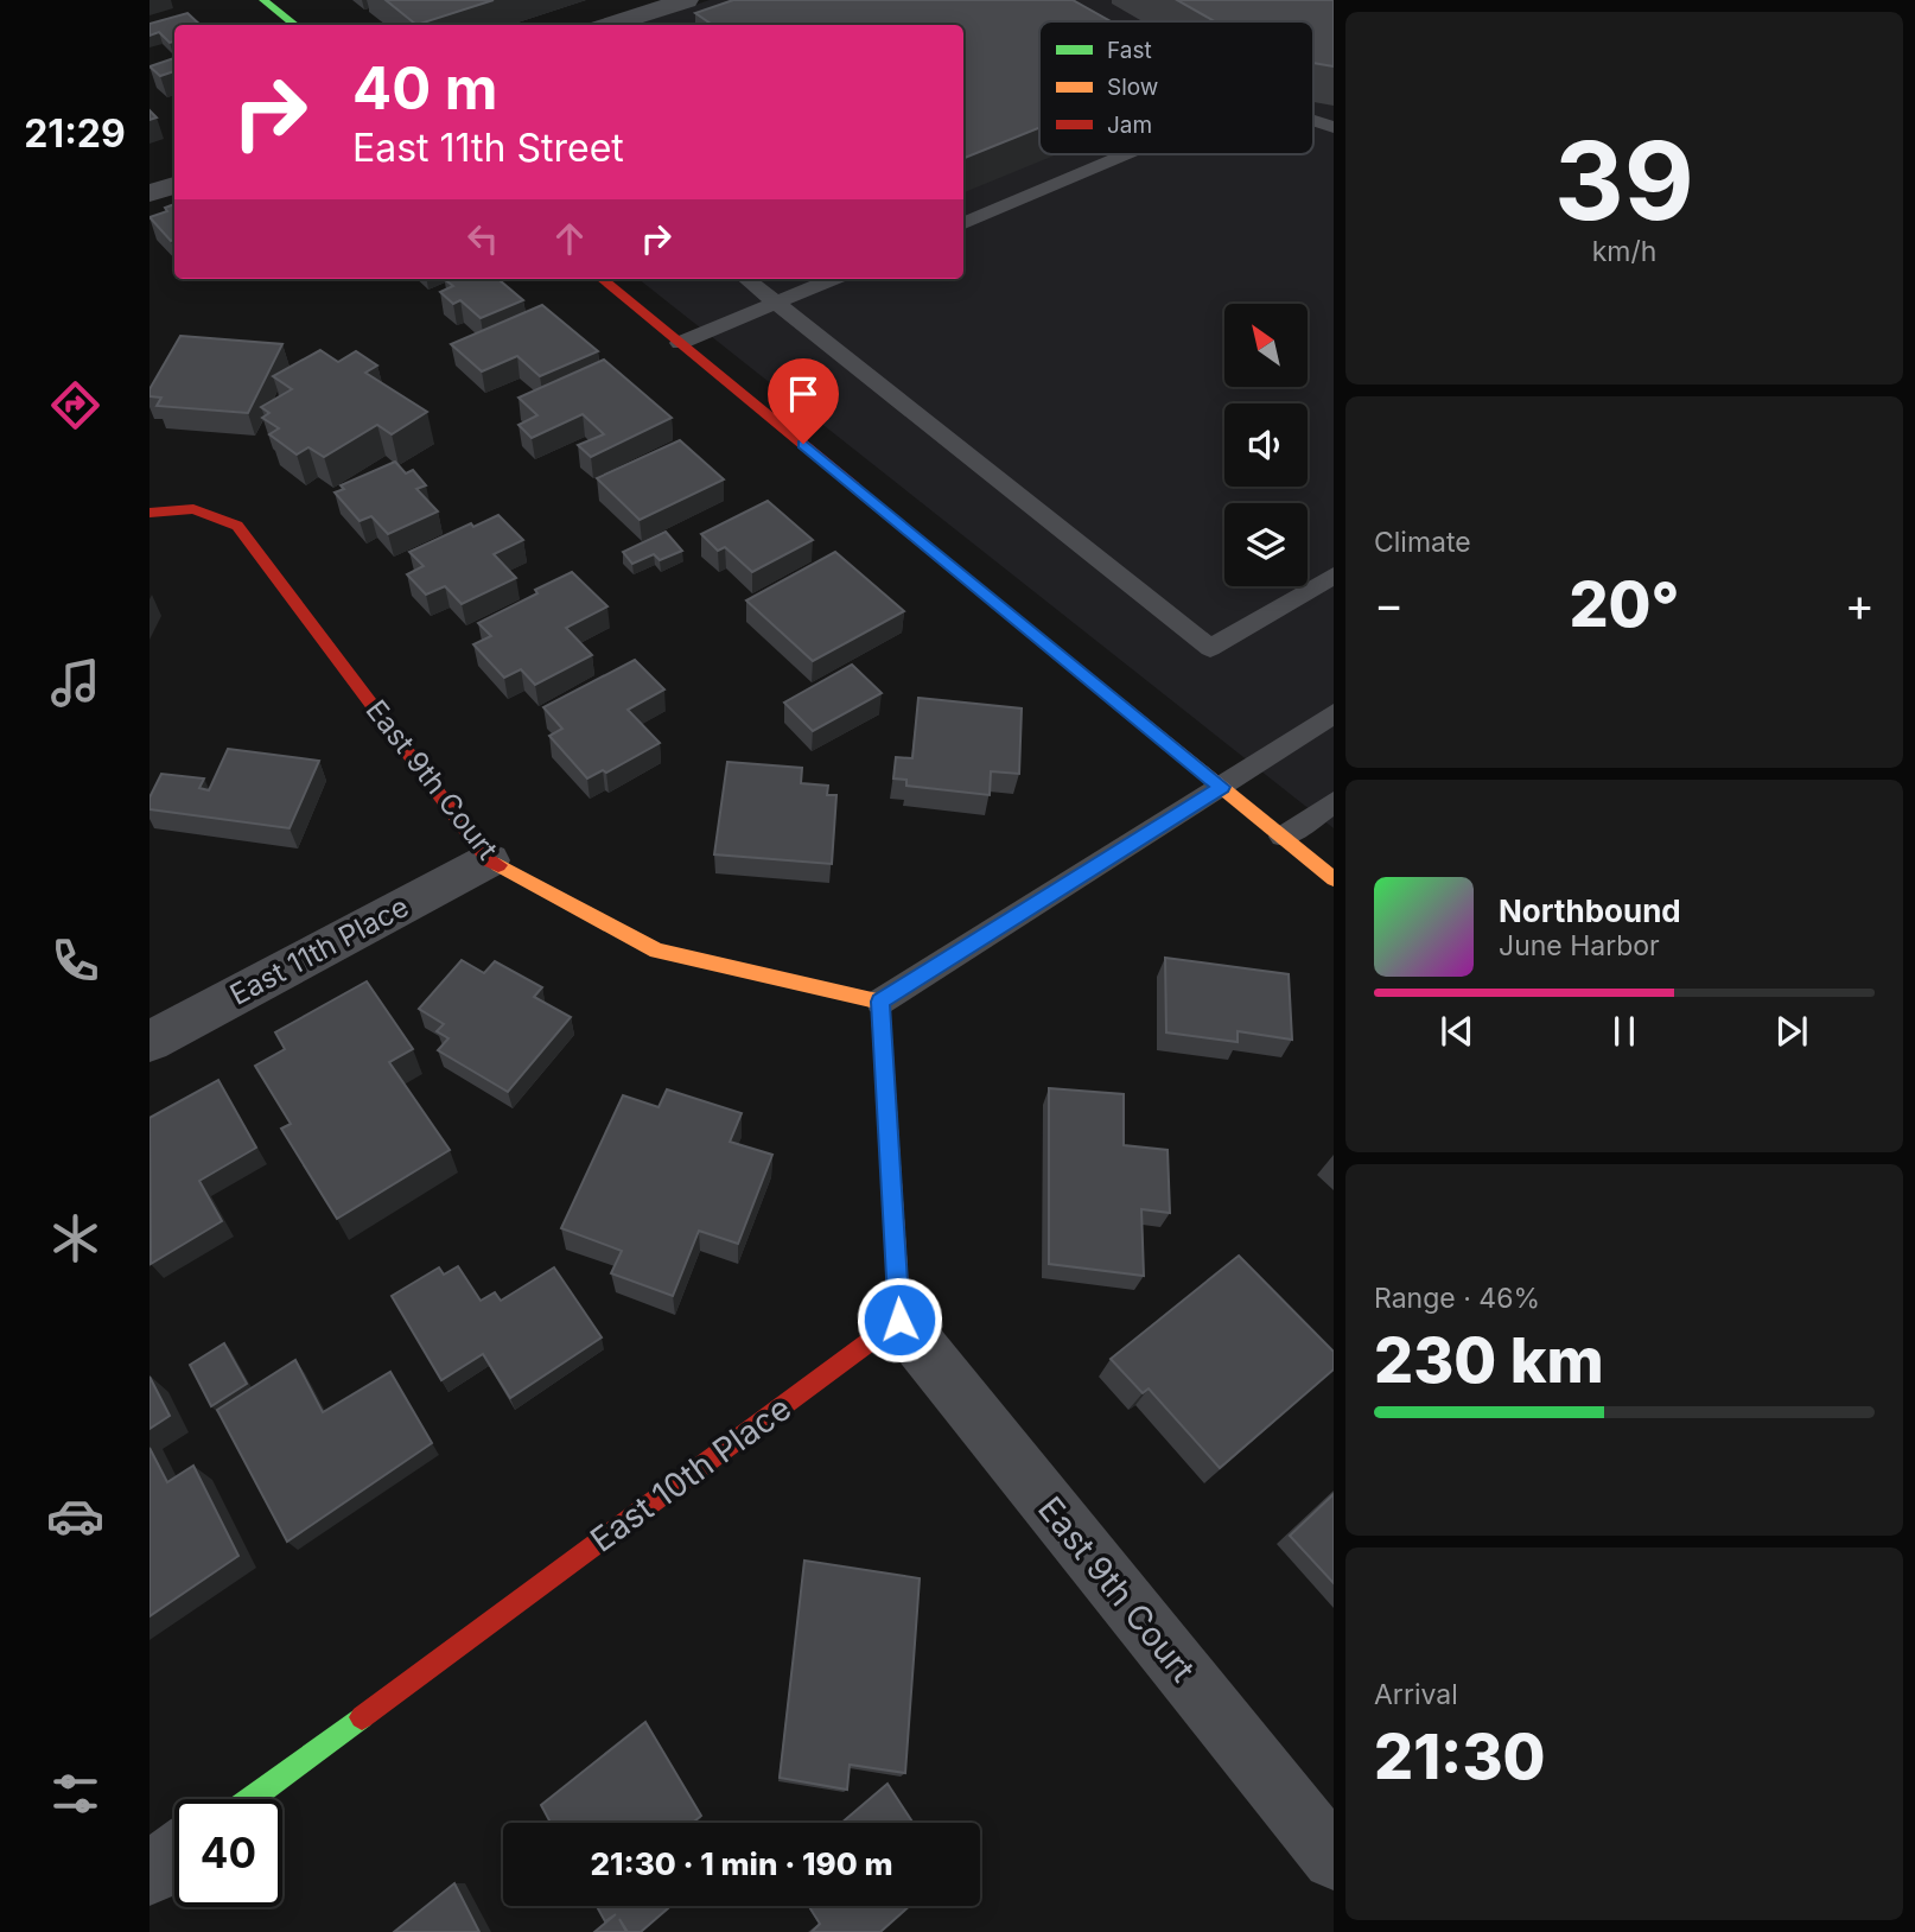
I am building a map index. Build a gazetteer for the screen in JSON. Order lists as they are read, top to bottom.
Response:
{
  "streets": {
    "street": ["East 9th Court", "East 11th Place", "East 10th Place"]
  },
  "crossings": [
    ["East 9th Court", "East 11th Place"],
    ["East 9th Court", "East 10th Place"]
  ],
  "legend": ["Fast", "Slow", "Jam"],
  "north": "top left",
  "page": {
    "tabs": "21:29",
    "tile": [
      ["39", "km/h"],
      "Climate",
      ["Range · 46%", "230 km"],
      ["Arrival", "21:30"]
    ],
    "turn": ["40 m", "East 11th Street"],
    "heat": ["−", "20°", "+"],
    "song": ["Northbound", "June Harbor"],
    "limit": "40",
    "trip": "21:30 · 1 min · 190 m"
  }
}
